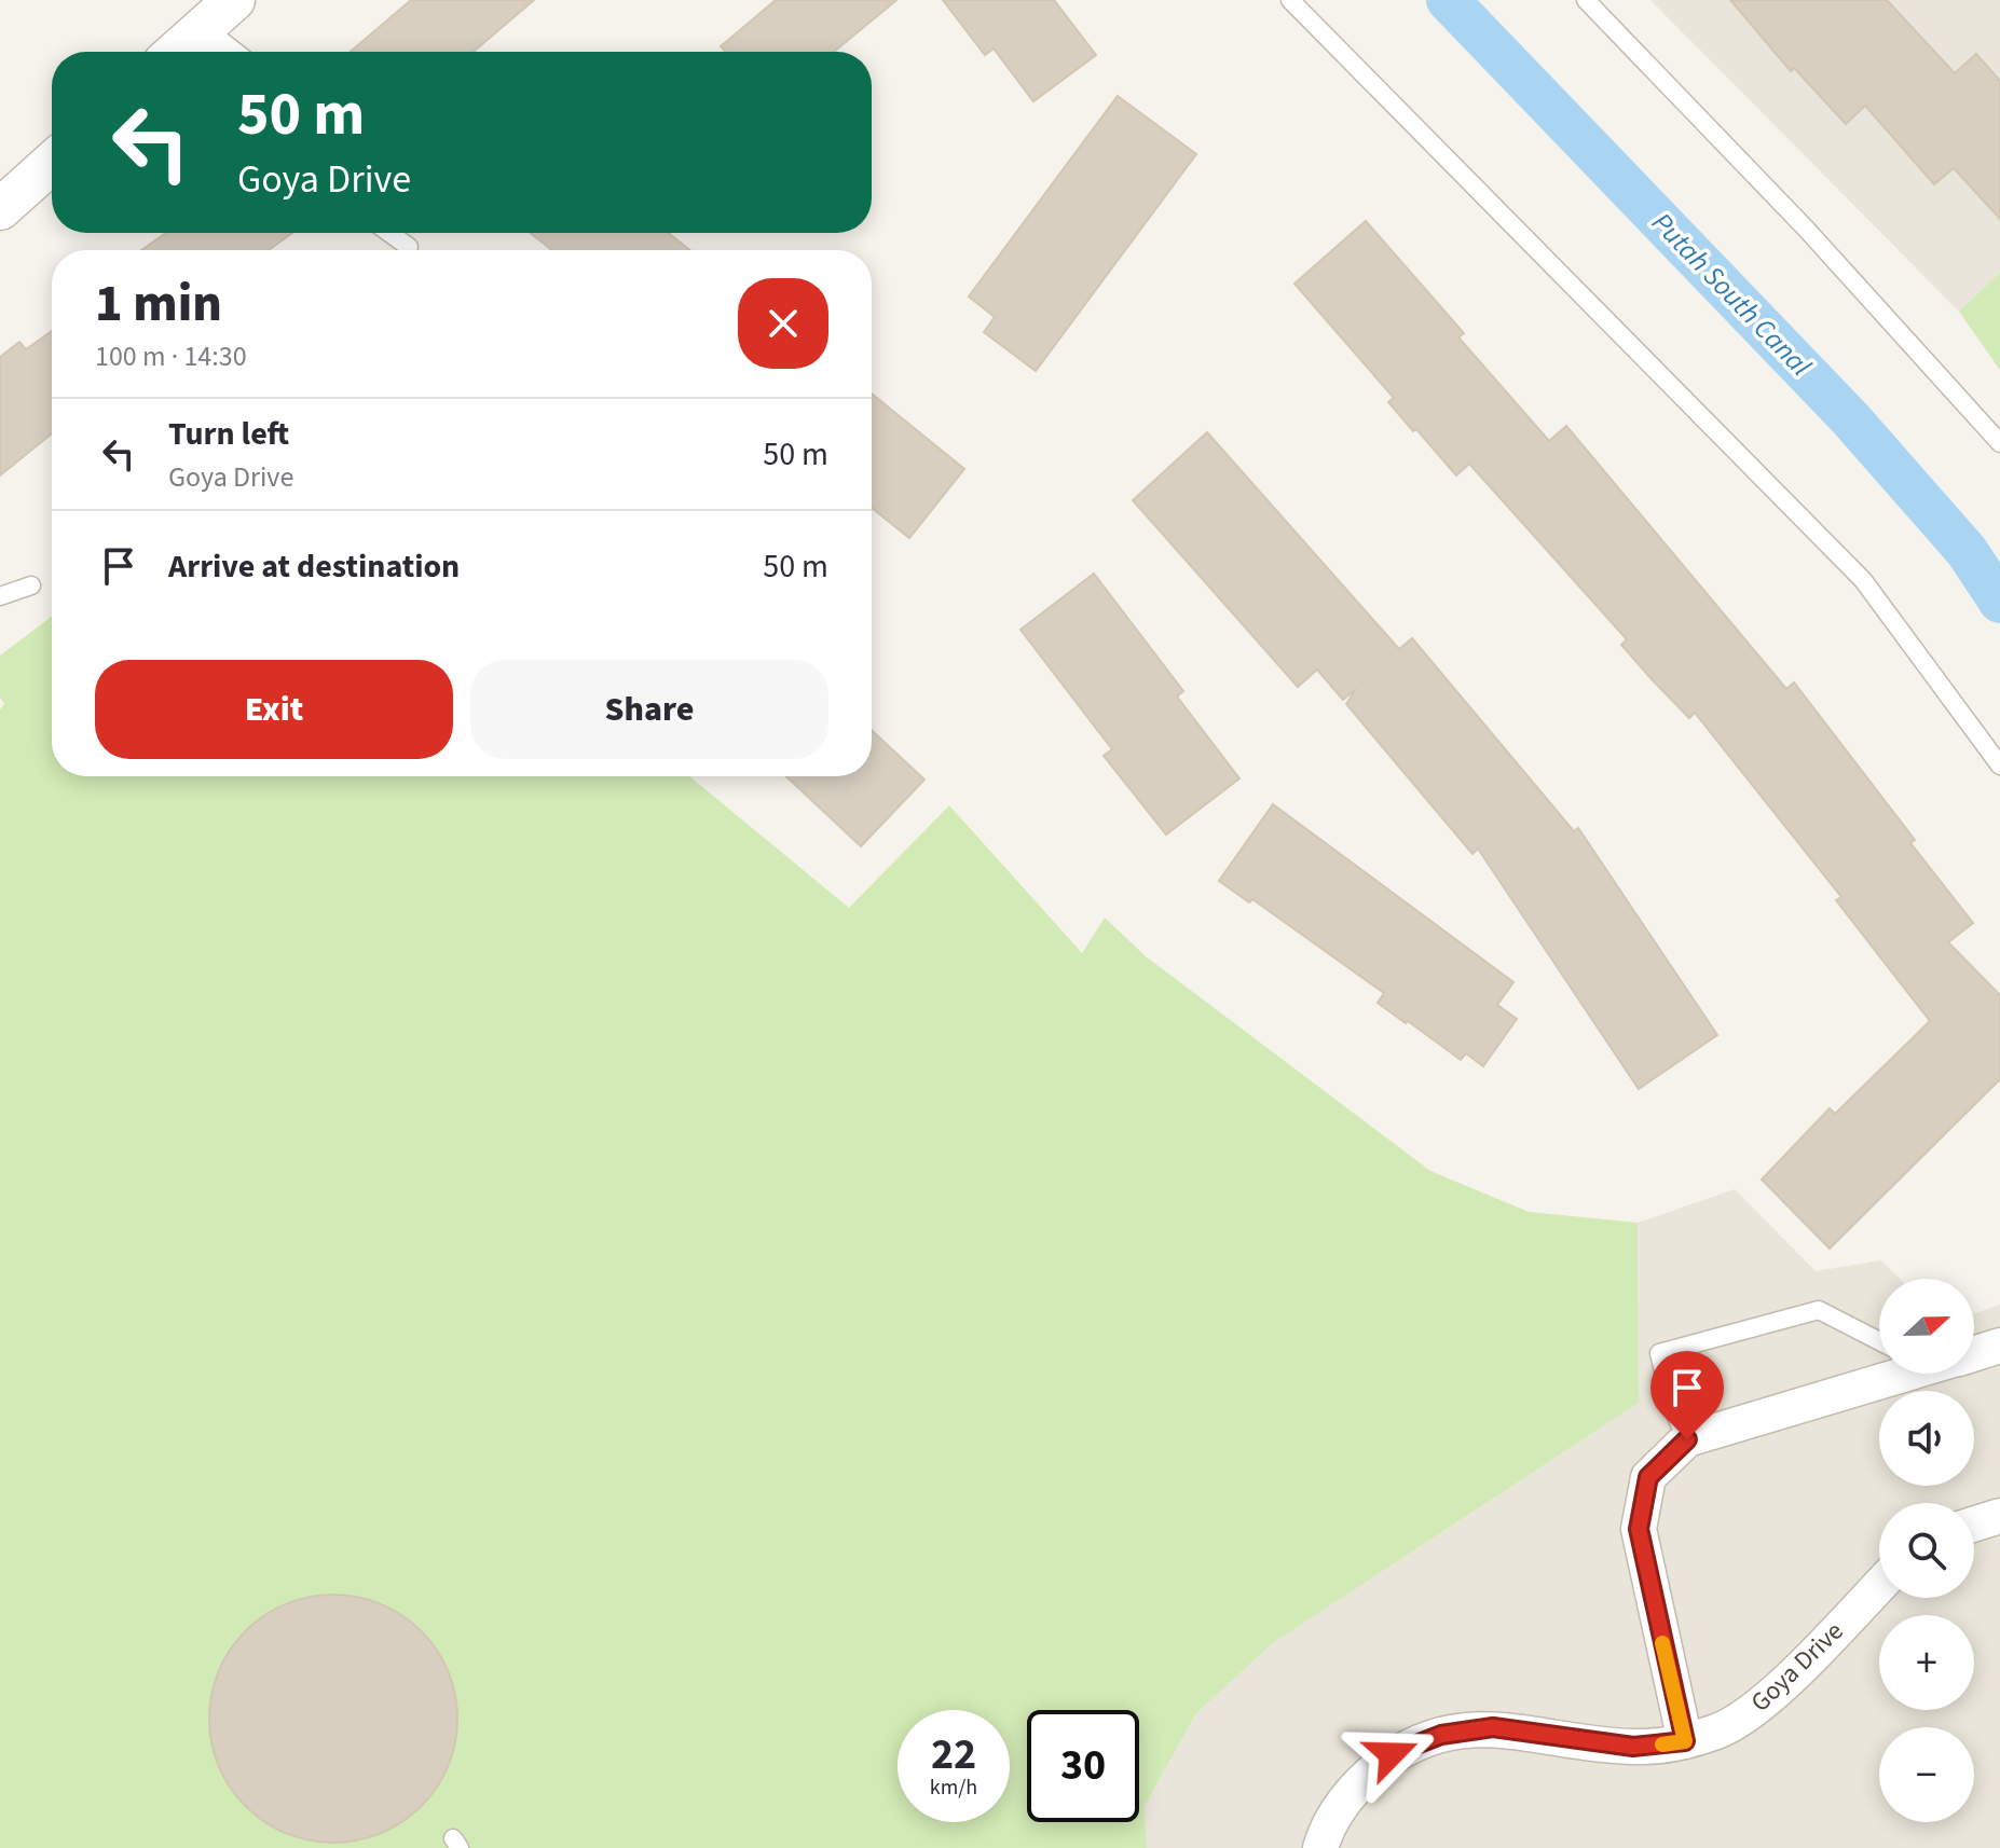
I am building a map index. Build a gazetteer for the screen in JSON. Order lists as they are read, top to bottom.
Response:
{
  "streets": {
    "street": ["Goya Drive"]
  },
  "water": ["Putah South Canal"],
  "north": "right",
  "page": {
    "turn": ["50 m", "Goya Drive"],
    "heading": ["1 min", "100 m · 14:30"],
    "list": [
      {
        "name": "Turn left",
        "note": "Goya Drive",
        "value": "50 m"
      },
      {
        "name": "Arrive at destination",
        "value": "50 m"
      }
    ],
    "buttons": ["Exit", "Share"],
    "map_buttons": ["+", "−"],
    "speed": "22 km/h",
    "limit": "30"
  }
}
